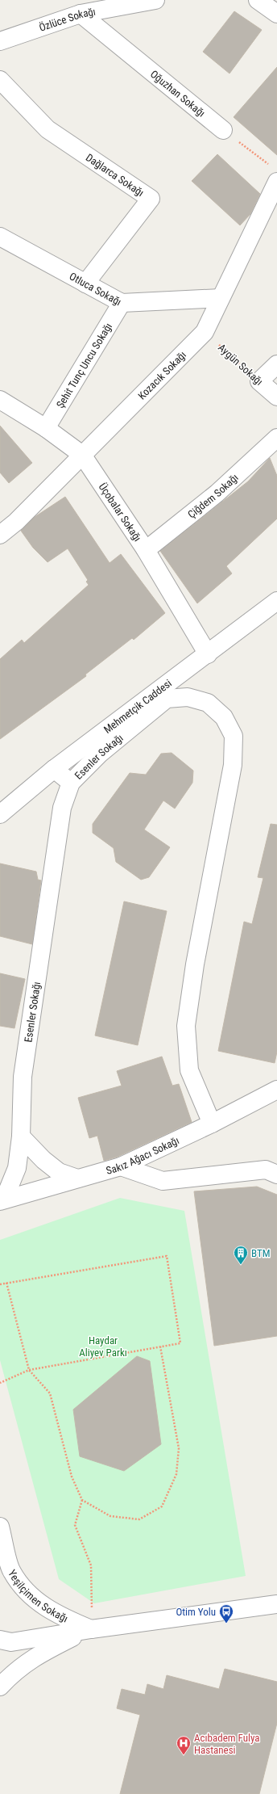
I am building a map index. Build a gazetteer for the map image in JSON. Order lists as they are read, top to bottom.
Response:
{
  "streets": {
    "street": [
      "Özlüce Sokağı",
      "Oğuzhan Sokağı",
      "Dağlarca Sokağı",
      "Otluca Sokağı",
      "Aygün Sokağı",
      "Şehit Tunç Uncu Sokağı",
      "Kozacık Sokağı",
      "Çiğdem Sokağı",
      "Üçobalar Sokağı",
      "Mehmetçik Caddesi",
      "Esenler Sokağı",
      "Sakız Ağacı Sokağı",
      "Yeşilçimen Sokağı"
    ]
  },
  "crossings": [
    ["Özlüce Sokağı", "Oğuzhan Sokağı"],
    ["Dağlarca Sokağı", "Otluca Sokağı"],
    ["Otluca Sokağı", "Şehit Tunç Uncu Sokağı"],
    ["Otluca Sokağı", "Kozacık Sokağı"],
    ["Aygün Sokağı", "Kozacık Sokağı"],
    ["Şehit Tunç Uncu Sokağı", "Üçobalar Sokağı"],
    ["Kozacık Sokağı", "Üçobalar Sokağı"],
    ["Çiğdem Sokağı", "Üçobalar Sokağı"],
    ["Üçobalar Sokağı", "Mehmetçik Caddesi"],
    ["Esenler Sokağı", "Sakız Ağacı Sokağı"]
  ],
  "parks": ["Haydar Aliyev Parkı"],
  "places": {
    "building": ["BTM"],
    "bus stop": ["Otim Yolu"],
    "hospital": ["Acıbadem Fulya Hastanesi"]
  }
}
